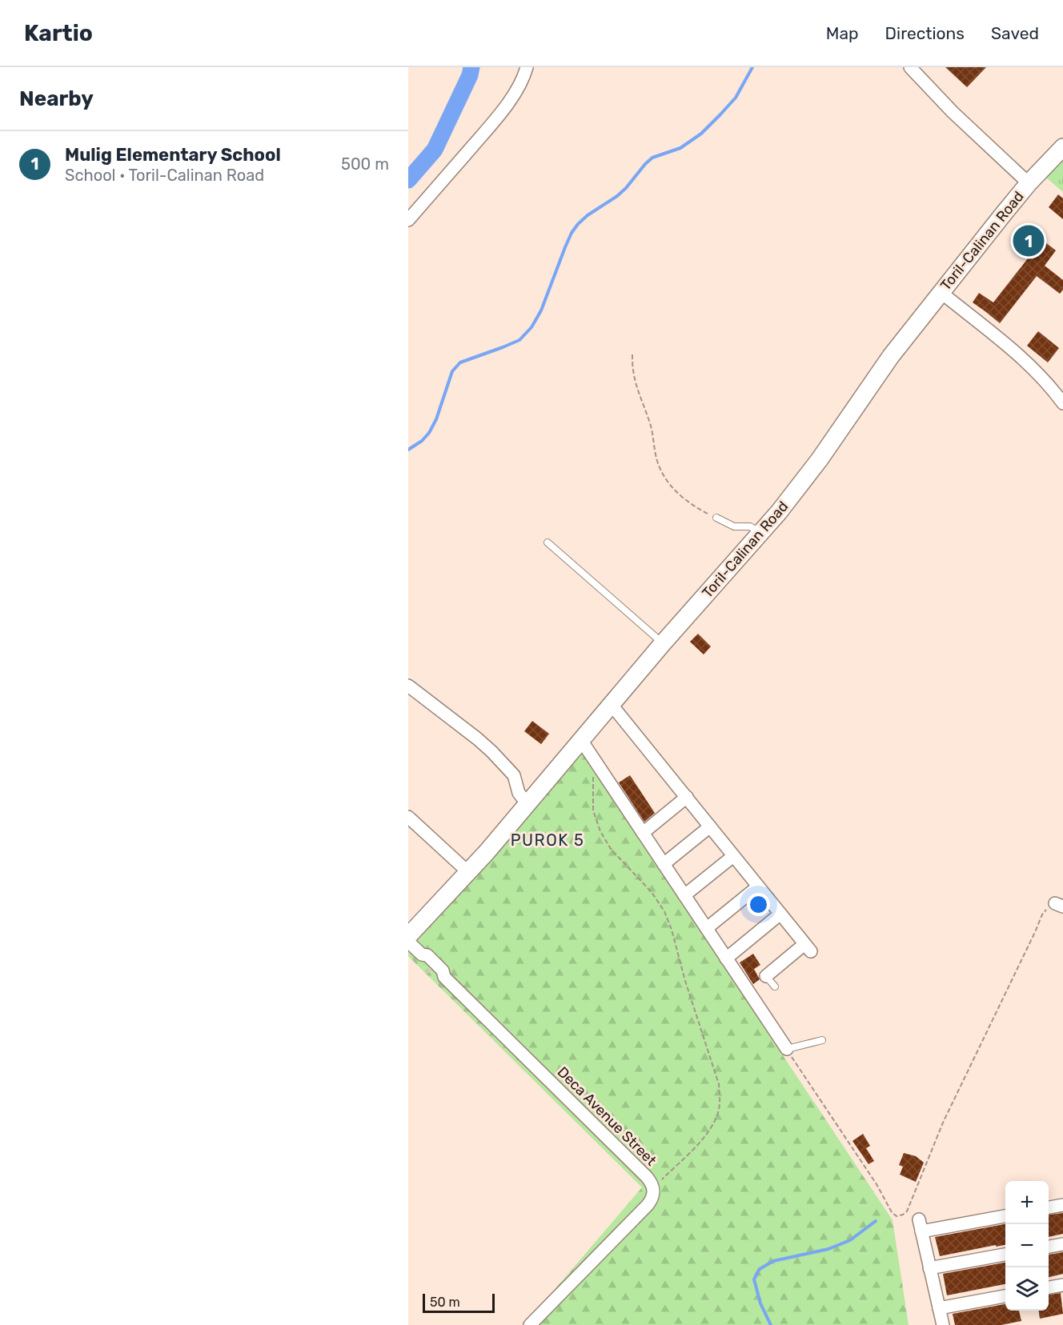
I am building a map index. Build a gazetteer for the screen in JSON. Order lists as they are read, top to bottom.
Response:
{
  "streets": {
    "main road": ["Toril-Calinan Road"],
    "street": ["Deca Avenue Street"]
  },
  "crossings": [
    ["Toril-Calinan Road", "Deca Avenue Street"]
  ],
  "districts": ["PUROK 5"],
  "scale_bar": "50 m",
  "page": {
    "header": "Kartio",
    "nav": ["Map", "Directions", "Saved"],
    "heading": "Nearby",
    "list": [
      {
        "mark": "1",
        "name": "Mulig Elementary School",
        "note": "School · Toril-Calinan Road",
        "value": "500 m"
      }
    ],
    "pins": "1",
    "map_buttons": ["+", "−"],
    "scale": "50 m"
  }
}
